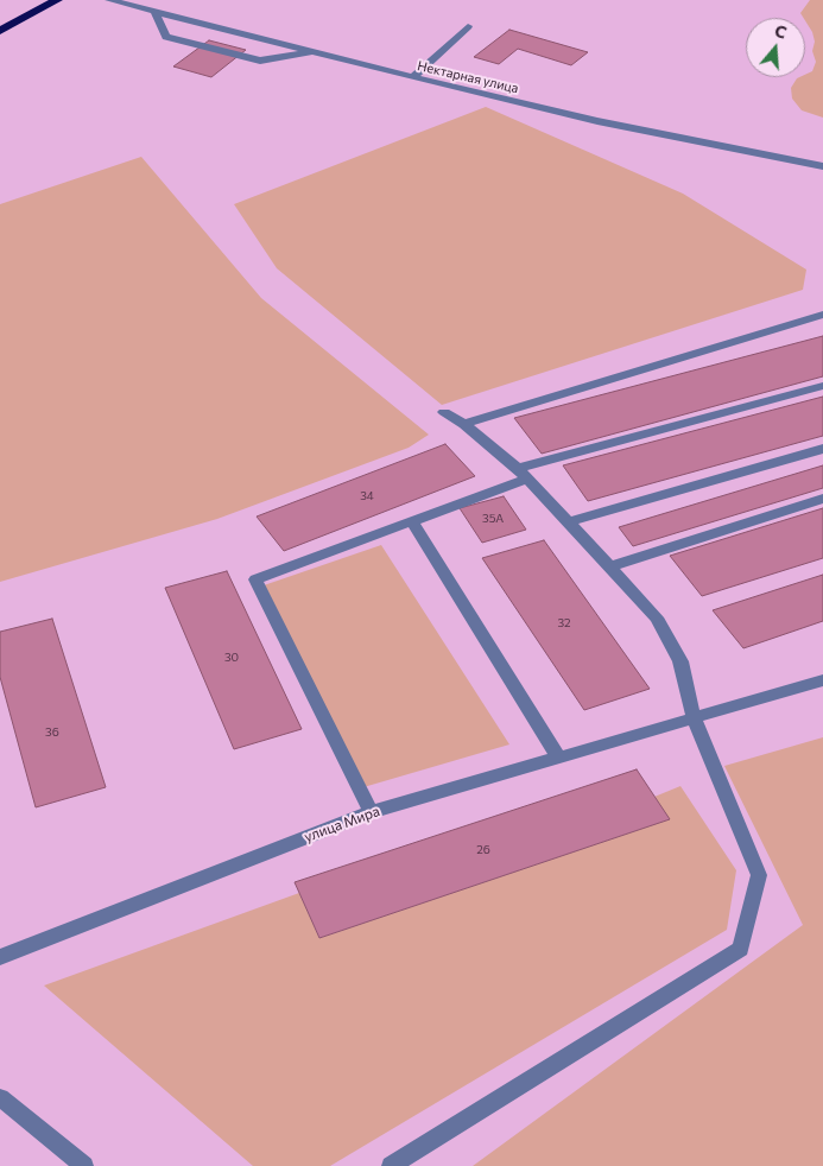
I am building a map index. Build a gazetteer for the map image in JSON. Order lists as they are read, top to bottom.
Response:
{
  "streets": {
    "street": ["Нектарная улица", "улица Мира"]
  },
  "house_numbers": [
    "34",
    "35А",
    "32",
    "30",
    "36",
    "26"
  ],
  "north": "top"
}
